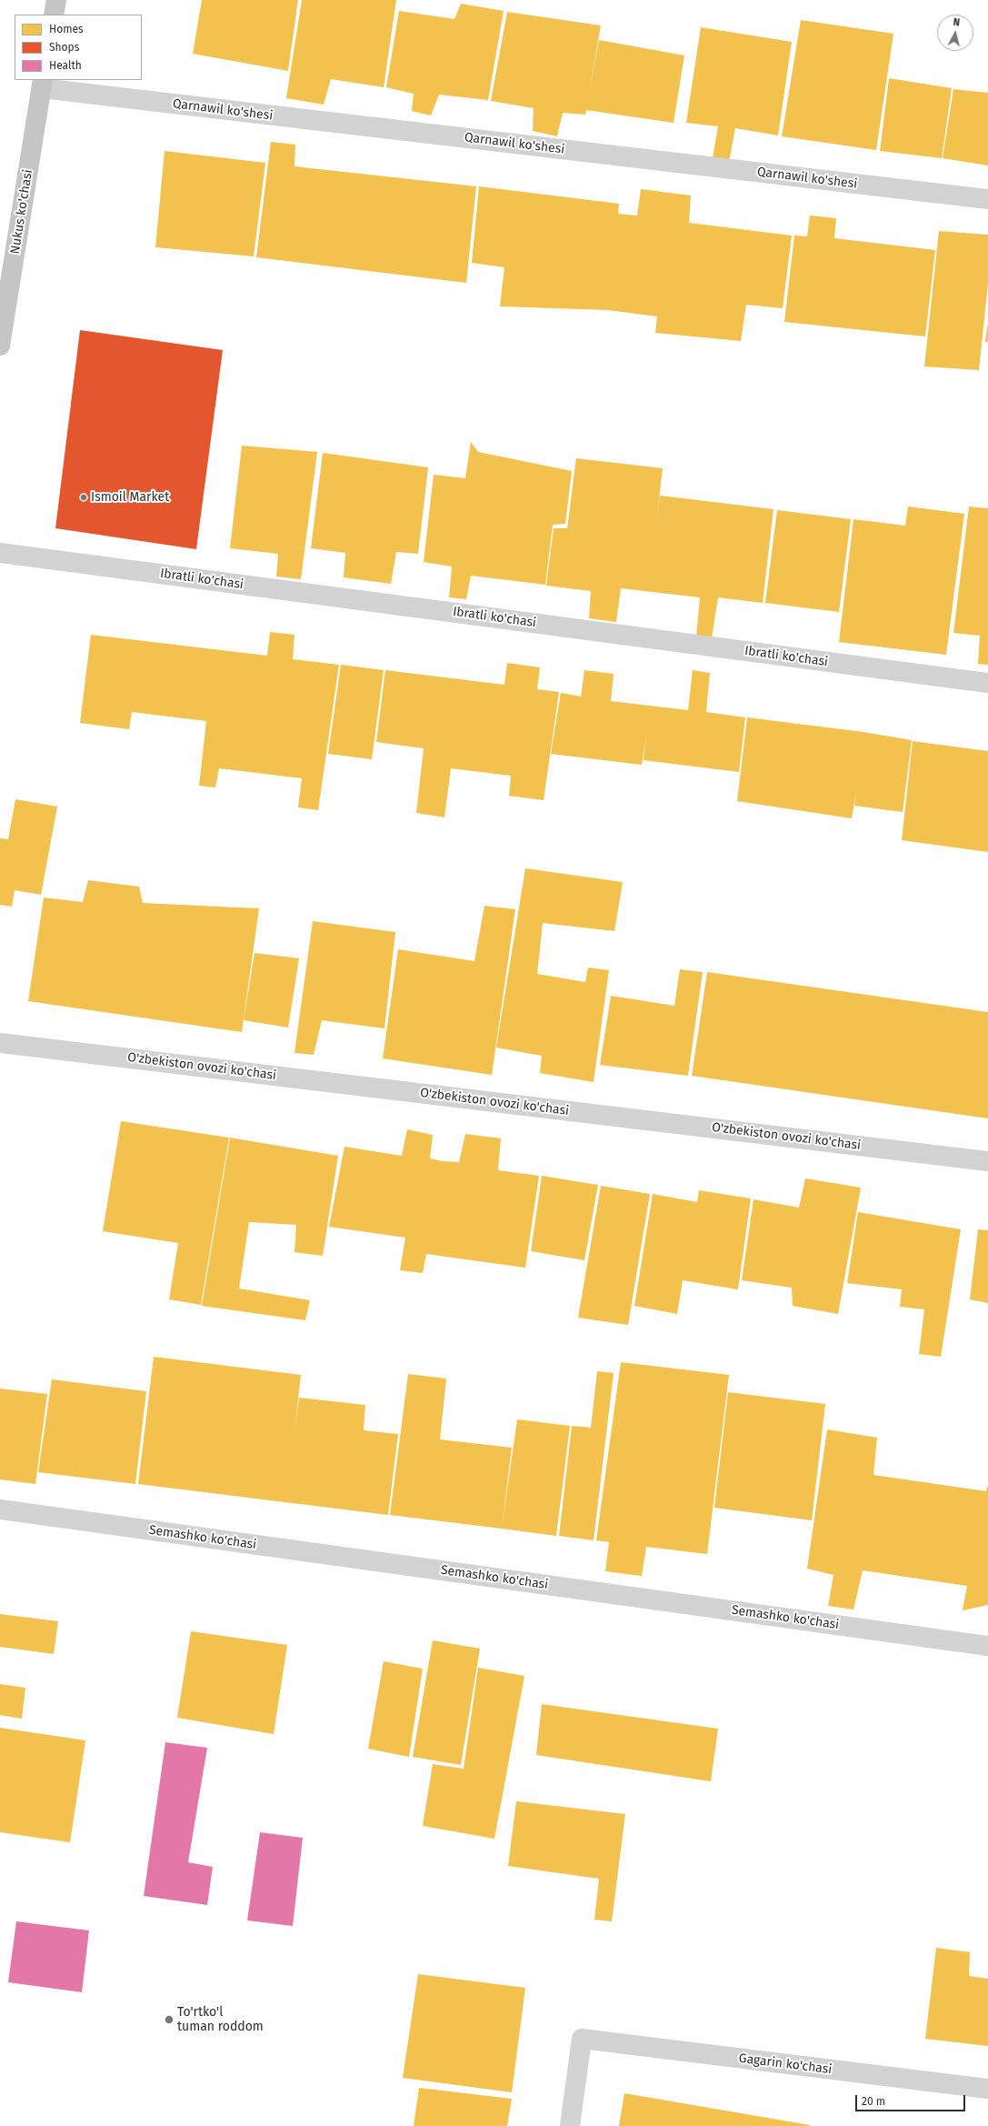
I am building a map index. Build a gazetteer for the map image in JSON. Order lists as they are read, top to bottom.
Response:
{
  "streets": {
    "main road": ["Nukus ko'chasi"],
    "street": [
      "Qarnawil ko'shesi",
      "Ibratli ko'chasi",
      "O'zbekiston ovozi ko'chasi",
      "Semashko ko'chasi",
      "Gagarin ko'chasi"
    ]
  },
  "crossings": [
    ["Qarnawil ko'shesi", "Nukus ko'chasi"]
  ],
  "places": ["Ismoil Market", "To'rtko'l tuman roddom"],
  "legend": ["Homes", "Shops", "Health"],
  "scale_bar": "20 m",
  "north": "top"
}
